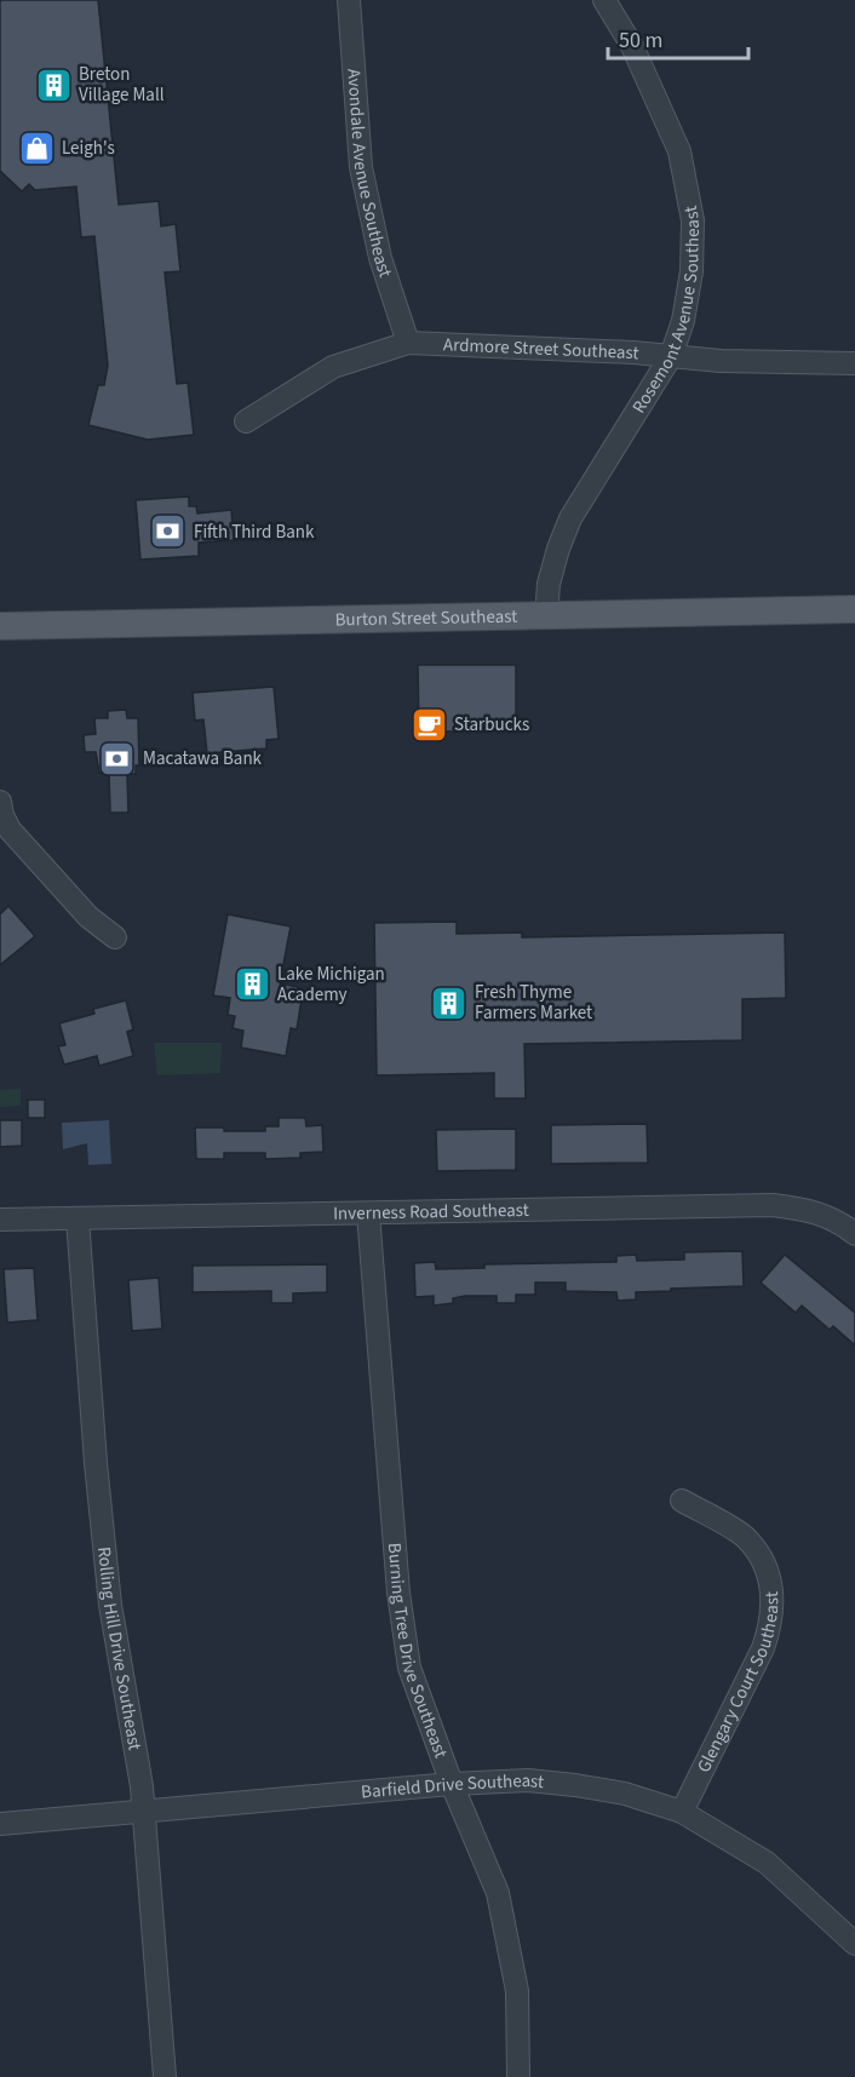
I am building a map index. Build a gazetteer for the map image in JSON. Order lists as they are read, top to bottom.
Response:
{
  "streets": {
    "main road": ["Burton Street Southeast"],
    "street": [
      "Avondale Avenue Southeast",
      "Rosemont Avenue Southeast",
      "Ardmore Street Southeast",
      "Inverness Road Southeast",
      "Rolling Hill Drive Southeast",
      "Burning Tree Drive Southeast",
      "Glengary Court Southeast",
      "Barfield Drive Southeast"
    ]
  },
  "crossings": [
    ["Avondale Avenue Southeast", "Ardmore Street Southeast"],
    ["Rosemont Avenue Southeast", "Ardmore Street Southeast"],
    ["Rosemont Avenue Southeast", "Burton Street Southeast"],
    ["Inverness Road Southeast", "Rolling Hill Drive Southeast"],
    ["Inverness Road Southeast", "Burning Tree Drive Southeast"],
    ["Rolling Hill Drive Southeast", "Barfield Drive Southeast"],
    ["Burning Tree Drive Southeast", "Barfield Drive Southeast"],
    ["Glengary Court Southeast", "Barfield Drive Southeast"]
  ],
  "places": {
    "building": ["Breton Village Mall", "Lake Michigan Academy", "Fresh Thyme Farmers Market"],
    "shop": ["Leigh's"],
    "bank": ["Fifth Third Bank", "Macatawa Bank"],
    "cafe": ["Starbucks"]
  },
  "scale_bar": "50 m"
}
